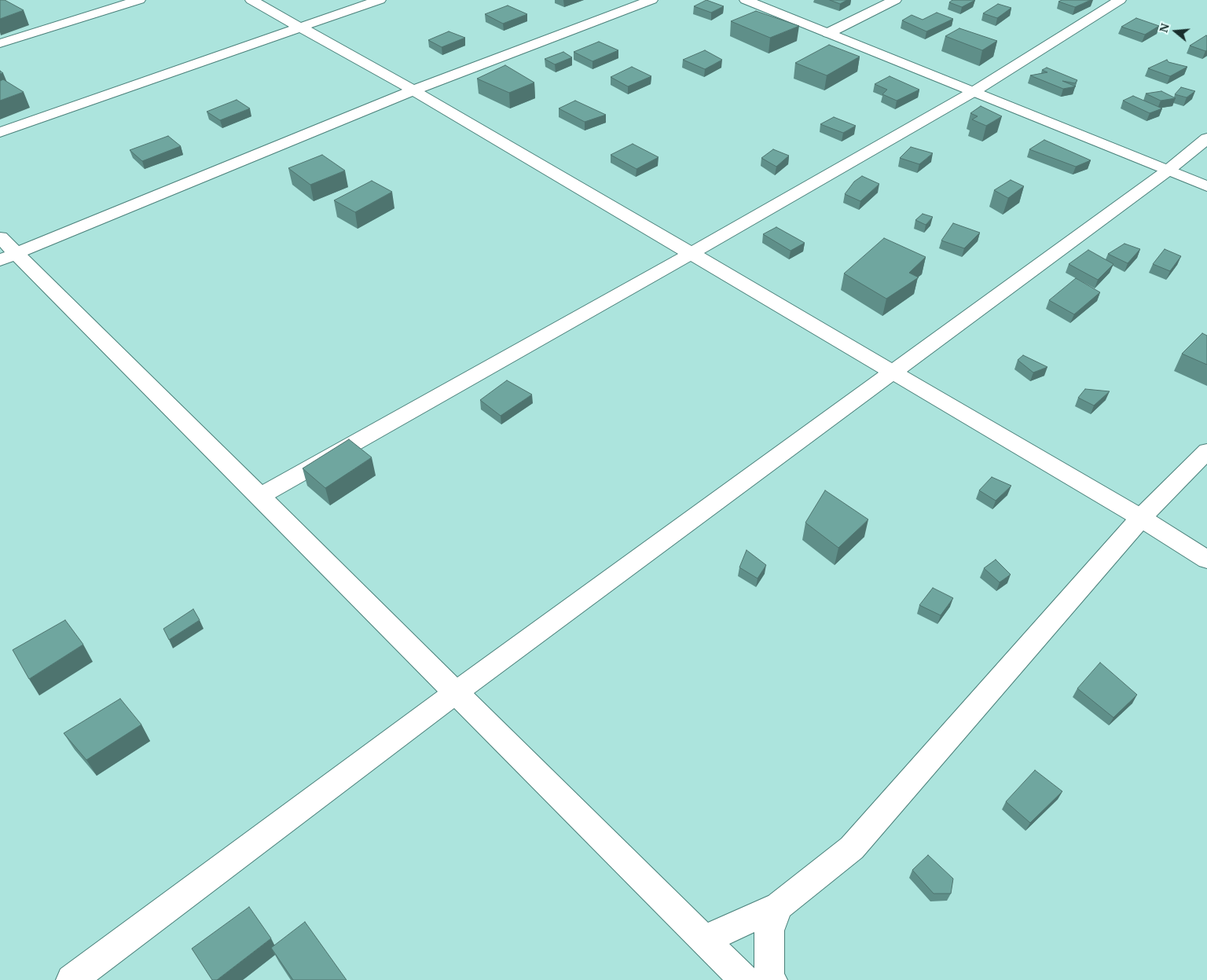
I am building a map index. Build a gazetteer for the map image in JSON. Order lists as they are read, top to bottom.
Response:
{
  "north": "left"
}
